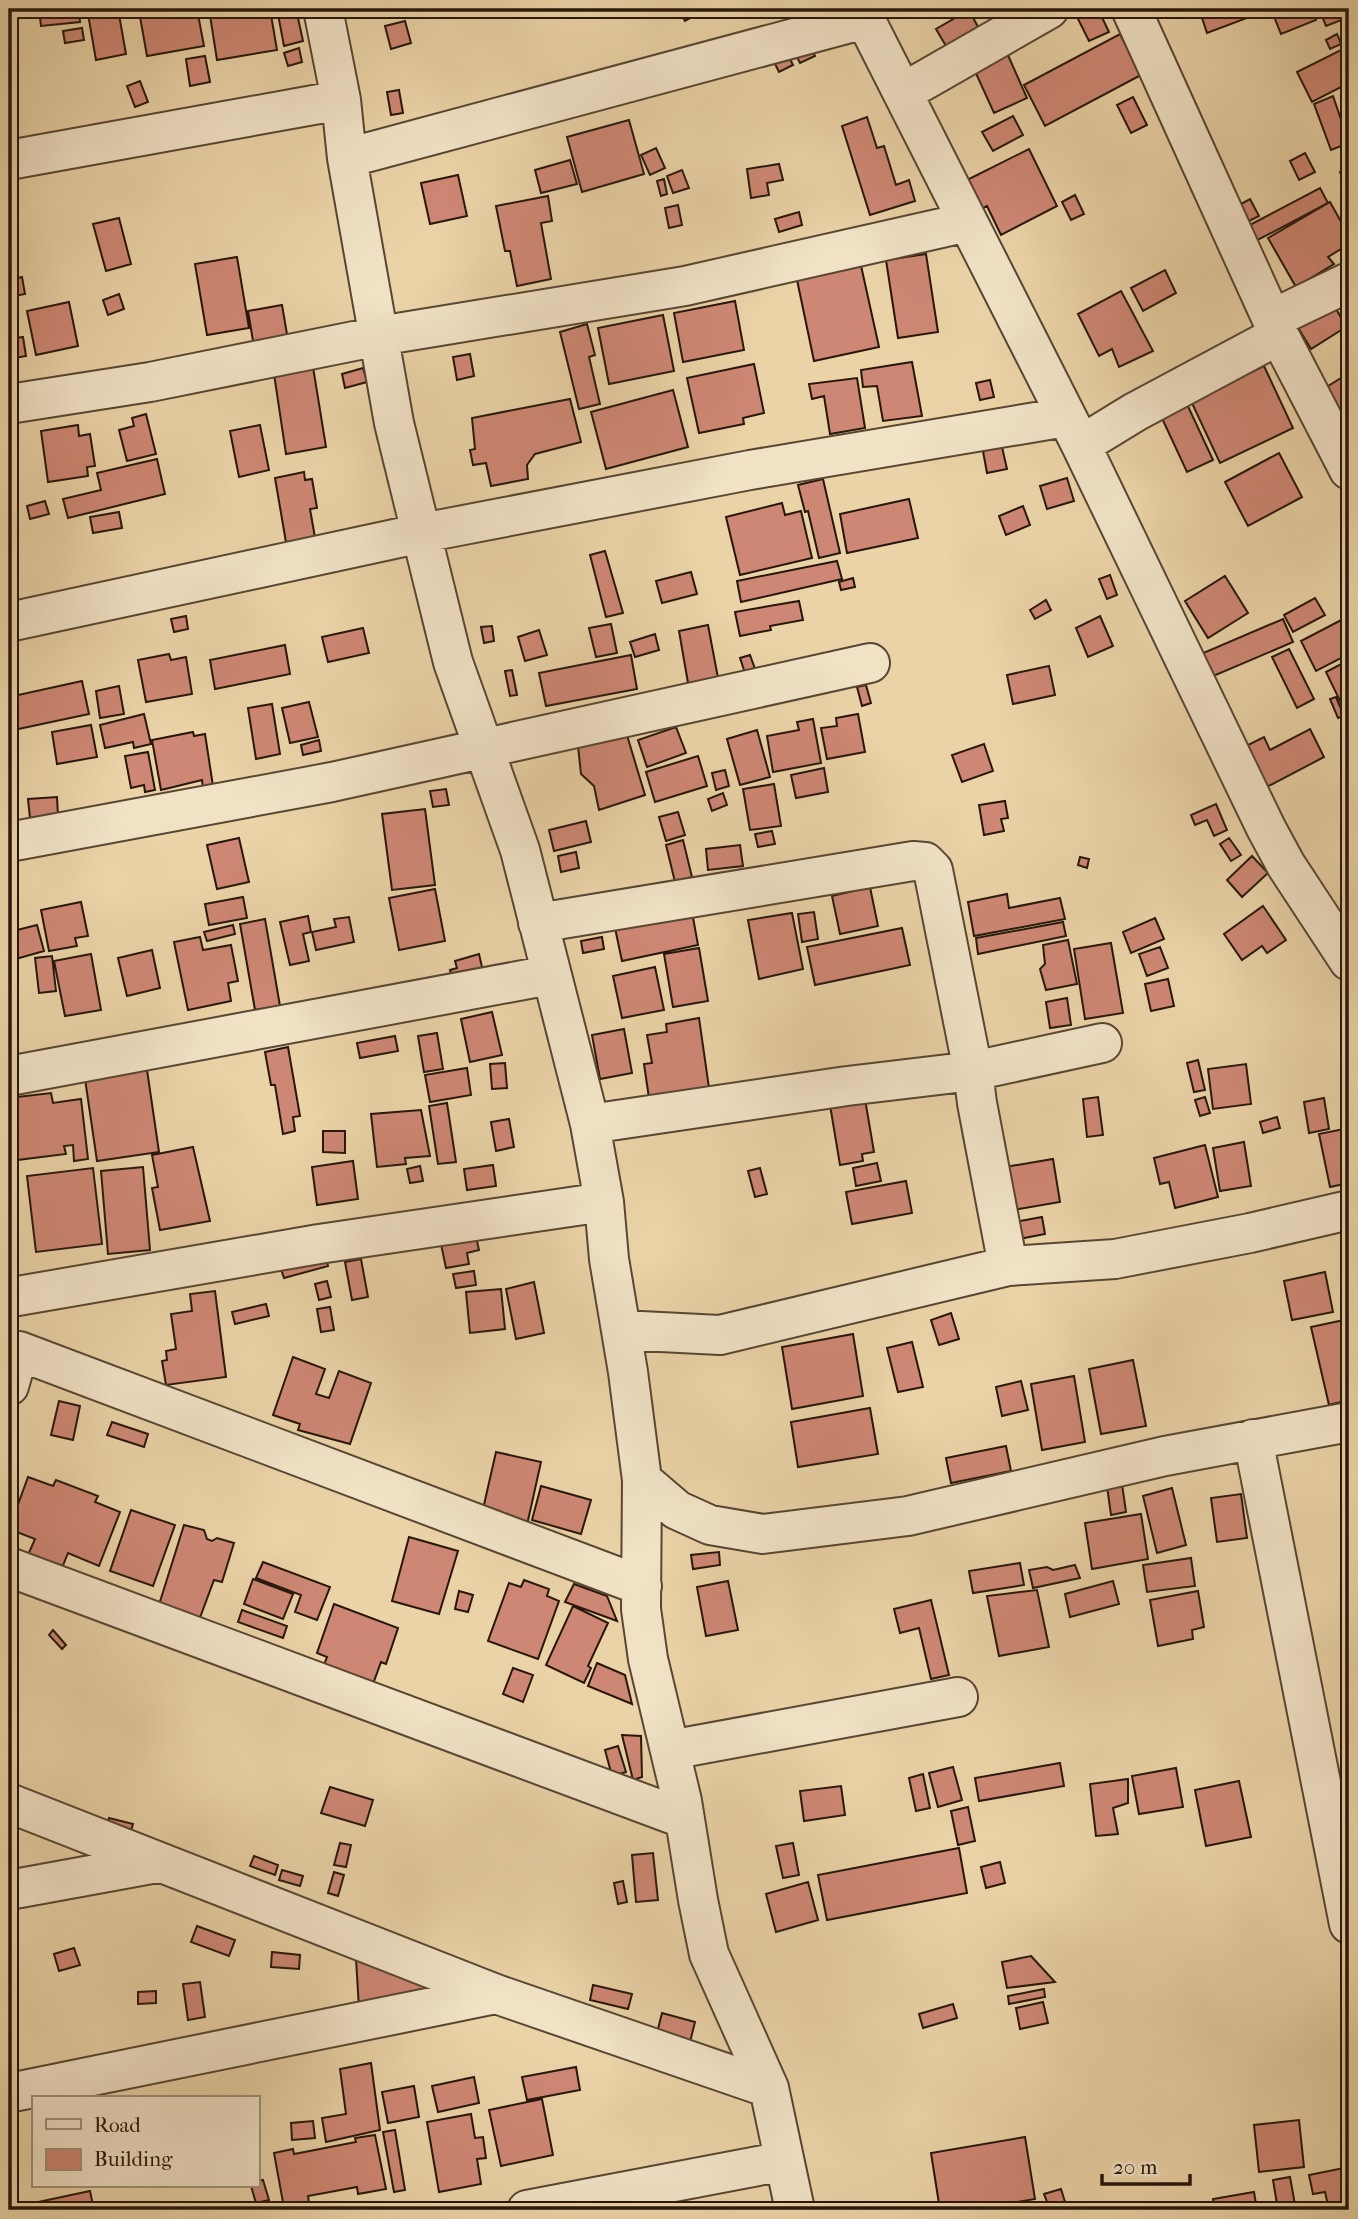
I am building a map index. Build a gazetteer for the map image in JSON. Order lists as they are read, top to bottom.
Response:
{
  "legend": ["Road", "Building"],
  "scale_bar": "20 m"
}
